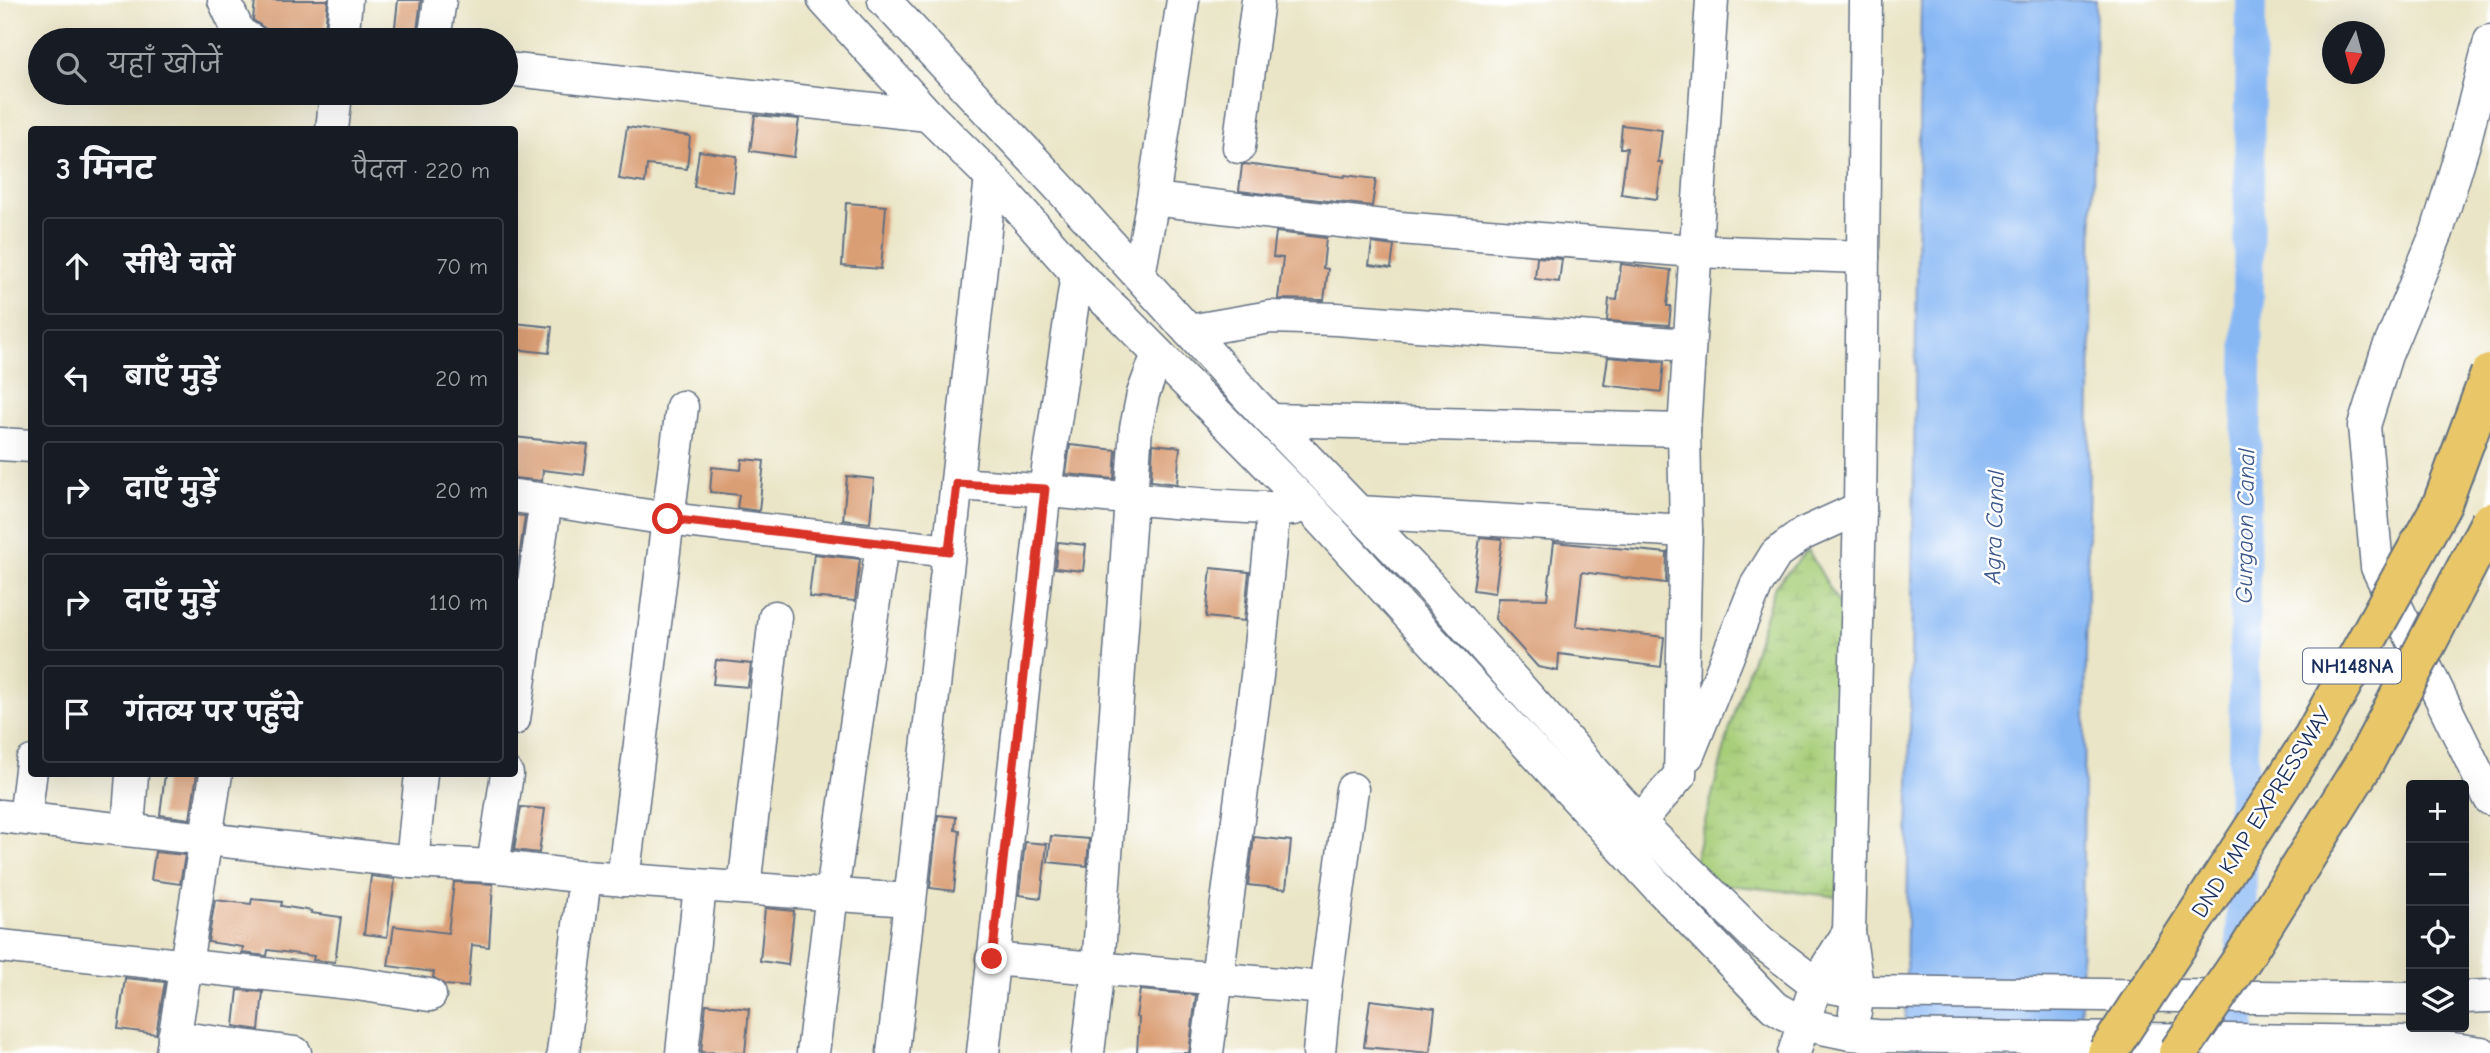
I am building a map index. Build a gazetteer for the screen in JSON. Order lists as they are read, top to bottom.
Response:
{
  "streets": {
    "highway": ["NH148NA", "DND KMP EXPRESSWAY"]
  },
  "water": ["Gurgaon Canal", "Agra Canal"],
  "north": "bottom",
  "page": {
    "search": "यहाँ खोजें",
    "heading": ["3 मिनट", "पैदल · 220 m"],
    "list": [
      ["सीधे चलें", "70 m"],
      ["बाएँ मुड़ें", "20 m"],
      ["दाएँ मुड़ें", "20 m"],
      ["दाएँ मुड़ें", "110 m"],
      "गंतव्य पर पहुँचे"
    ],
    "map_buttons": ["+", "−"]
  }
}
